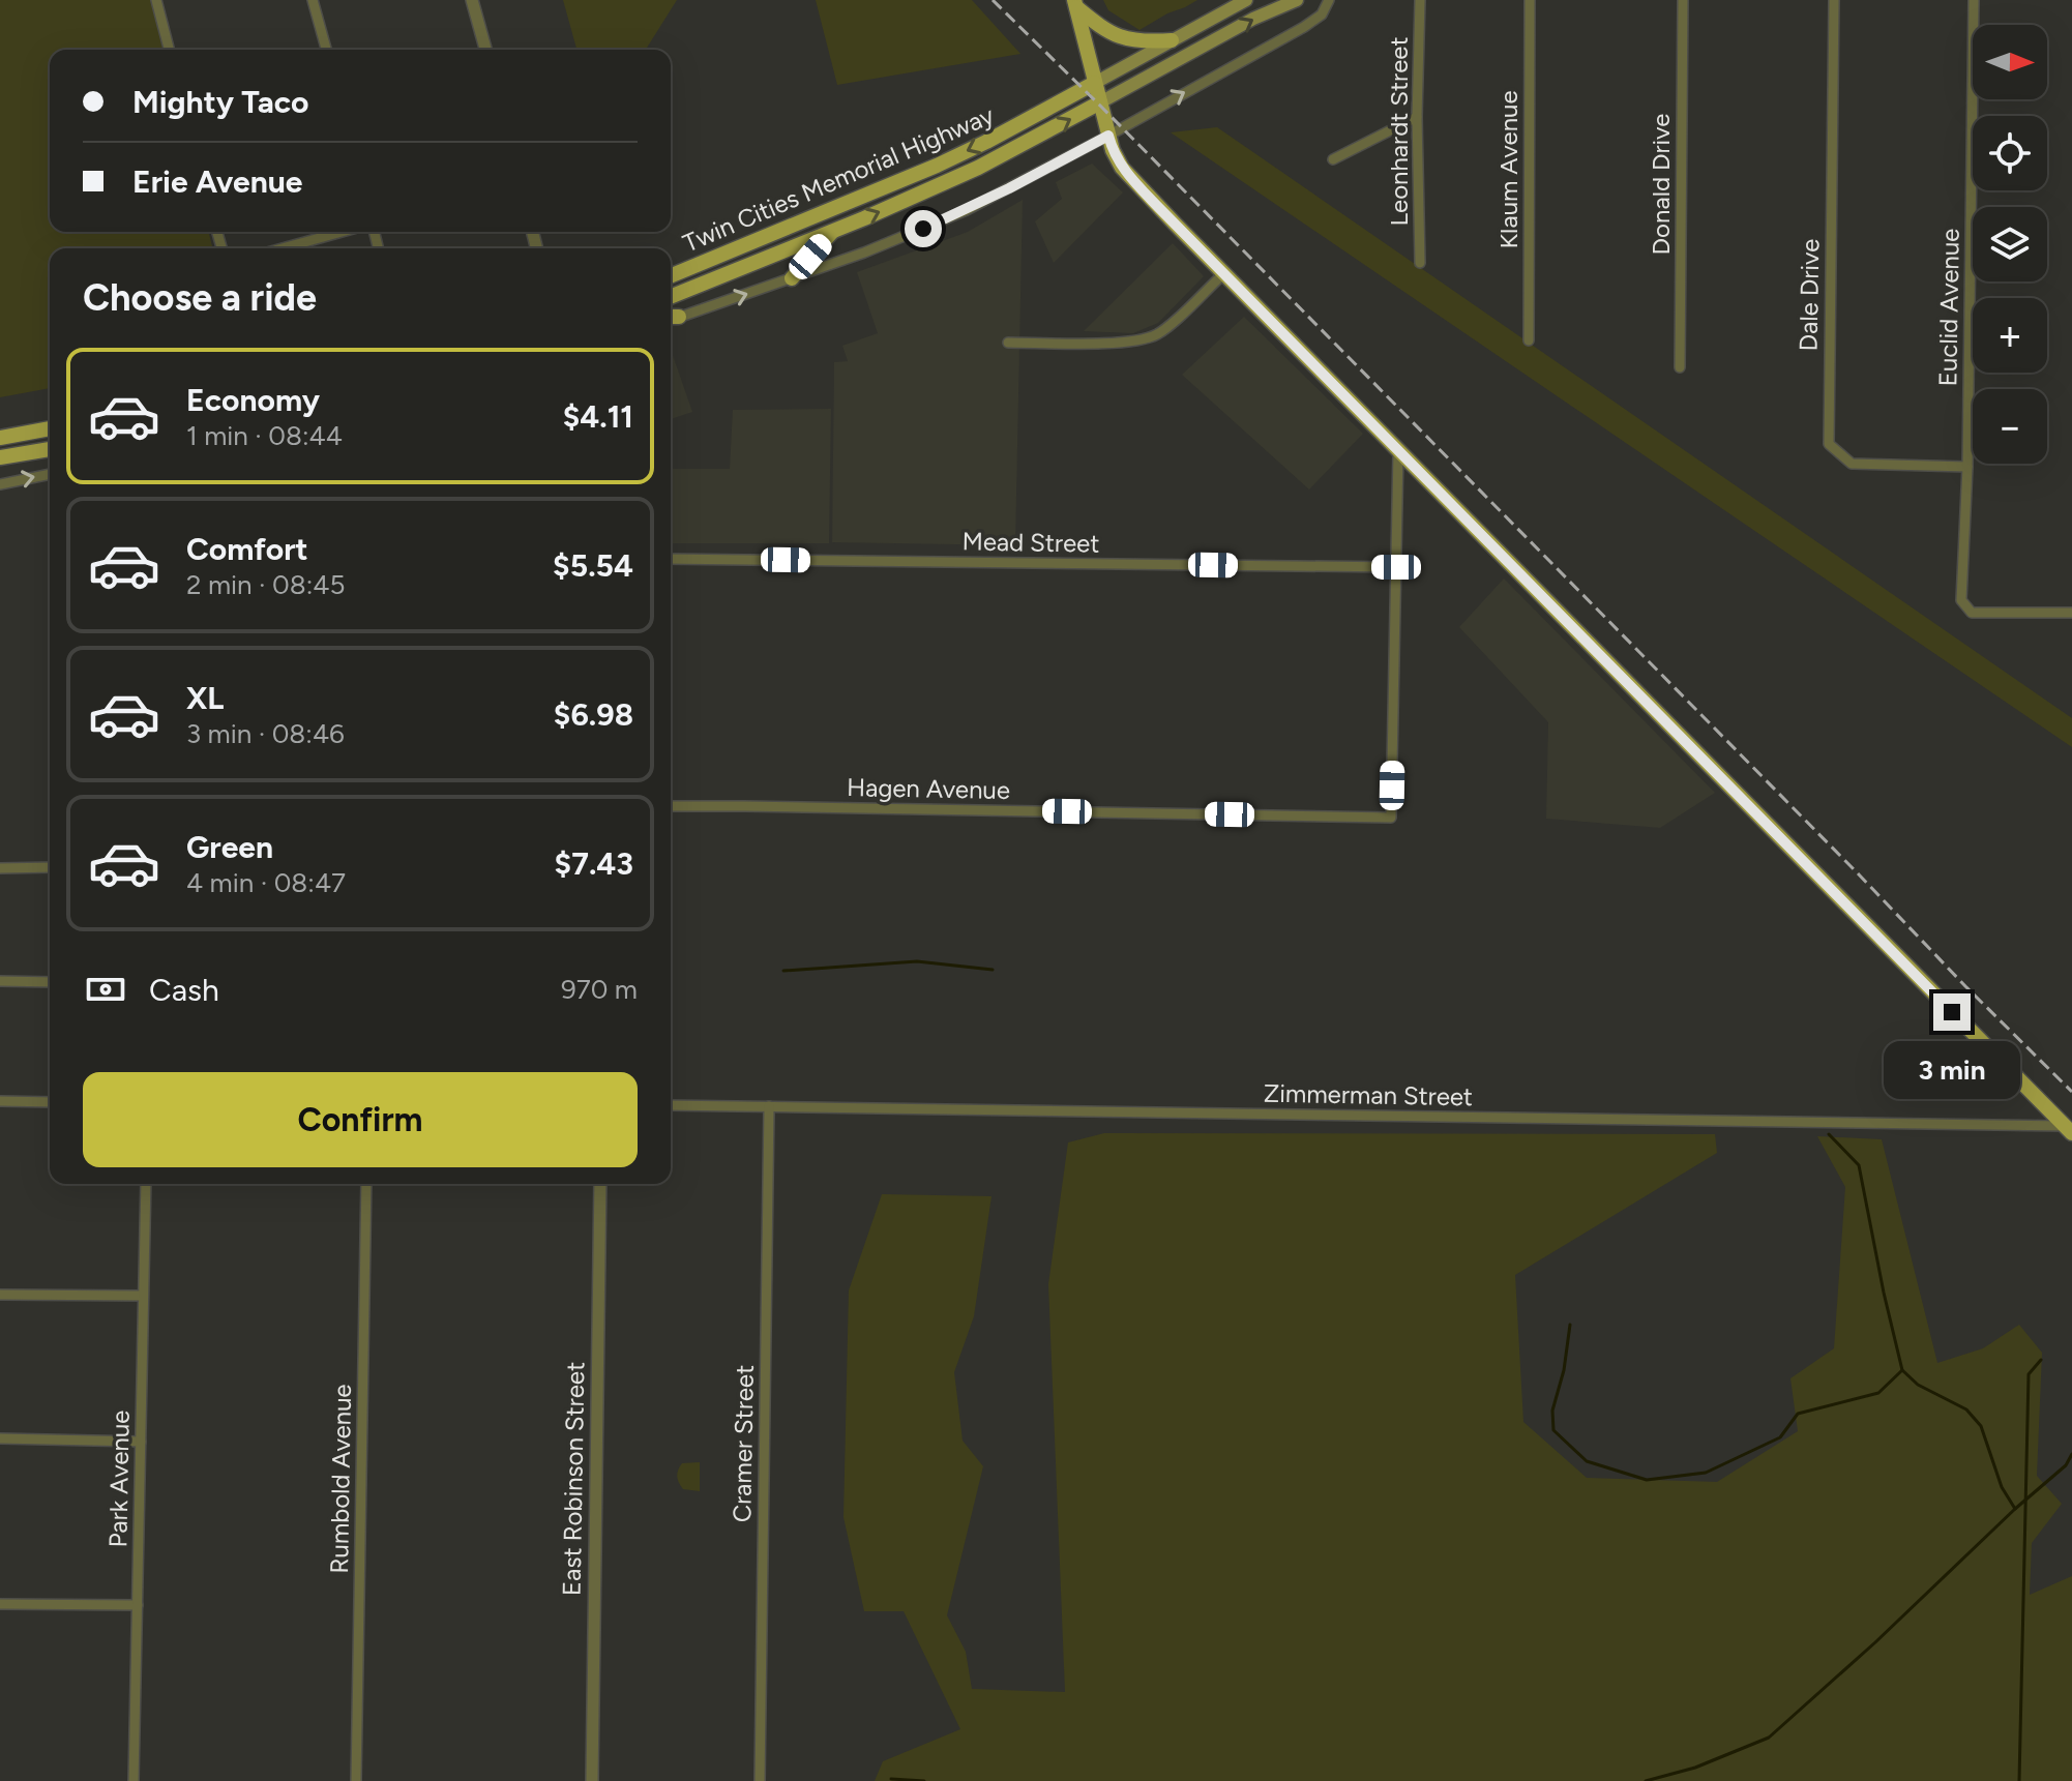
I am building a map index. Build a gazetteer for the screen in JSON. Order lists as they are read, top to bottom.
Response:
{
  "streets": {
    "main road": ["Twin Cities Memorial Highway"],
    "street": [
      "Leonhardt Street",
      "Klaum Avenue",
      "Donald Drive",
      "Dale Drive",
      "Euclid Avenue",
      "Mead Street",
      "Hagen Avenue",
      "Zimmerman Street",
      "Cramer Street",
      "Park Avenue",
      "Rumbold Avenue",
      "East Robinson Street"
    ]
  },
  "crossings": [
    ["Dale Drive", "Euclid Avenue"],
    ["Mead Street", "Hagen Avenue"],
    ["Zimmerman Street", "Cramer Street"]
  ],
  "north": "right",
  "page": {
    "map_buttons": ["+", "−"],
    "banner": ["Mighty Taco", "Erie Avenue"],
    "heading": "Choose a ride",
    "list": [
      {
        "name": "Economy",
        "note": "1 min · 08:44",
        "value": "$4.11"
      },
      {
        "name": "Comfort",
        "note": "2 min · 08:45",
        "value": "$5.54"
      },
      {
        "name": "XL",
        "note": "3 min · 08:46",
        "value": "$6.98"
      },
      {
        "name": "Green",
        "note": "4 min · 08:47",
        "value": "$7.43"
      }
    ],
    "pay": ["Cash", "970 m"],
    "bubble": "3 min",
    "buttons": "Confirm"
  }
}
